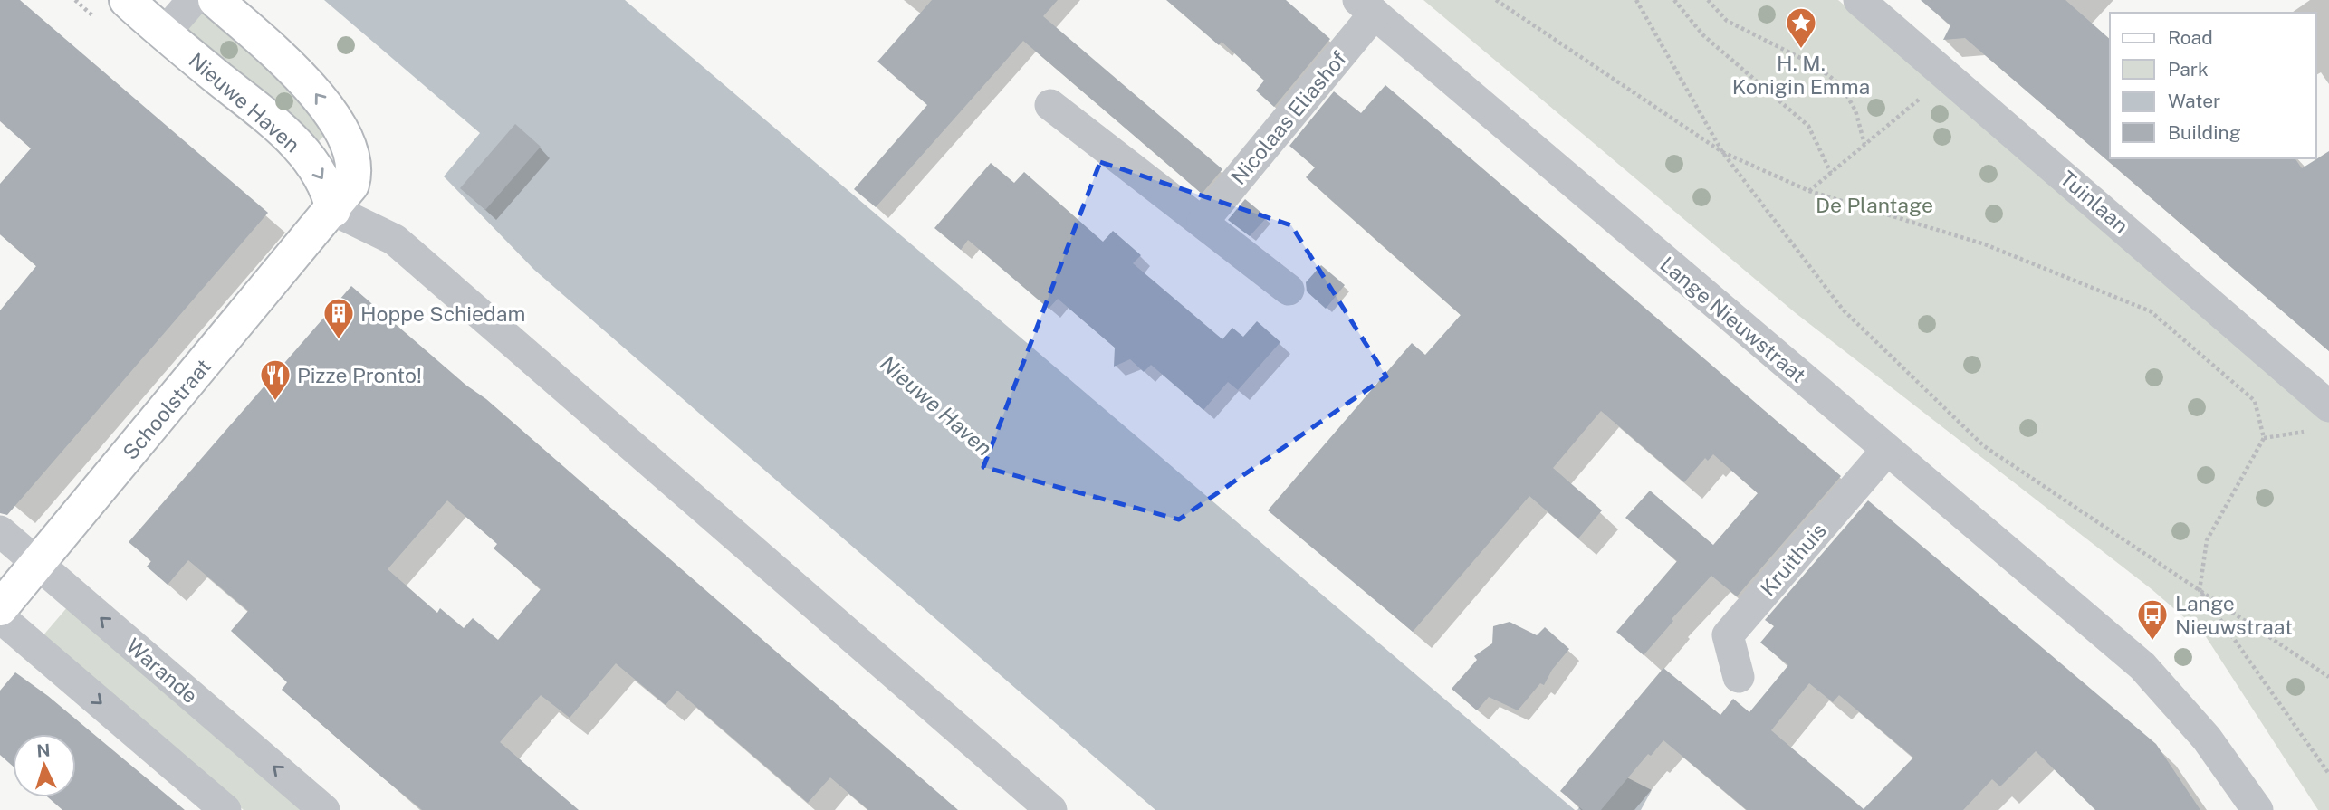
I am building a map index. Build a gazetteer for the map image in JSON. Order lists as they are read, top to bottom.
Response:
{
  "streets": {
    "street": [
      "Nieuwe Haven",
      "Nicolaas Eliashof",
      "Tuinlaan",
      "Lange Nieuwstraat",
      "Schoolstraat",
      "Kruithuis",
      "Warande"
    ]
  },
  "crossings": [
    ["Nieuwe Haven", "Schoolstraat"],
    ["Nicolaas Eliashof", "Lange Nieuwstraat"],
    ["Lange Nieuwstraat", "Kruithuis"],
    ["Schoolstraat", "Warande"]
  ],
  "one_way": ["Nieuwe Haven"],
  "water": ["Nieuwe Haven"],
  "parks": ["De Plantage"],
  "places": {
    "place": ["H. M. Konigin Emma"],
    "building": ["Hoppe Schiedam"],
    "restaurant": ["Pizze Pronto!"],
    "bus stop": ["Lange Nieuwstraat"]
  },
  "legend": [
    "Road",
    "Park",
    "Water",
    "Building"
  ],
  "north": "top"
}
